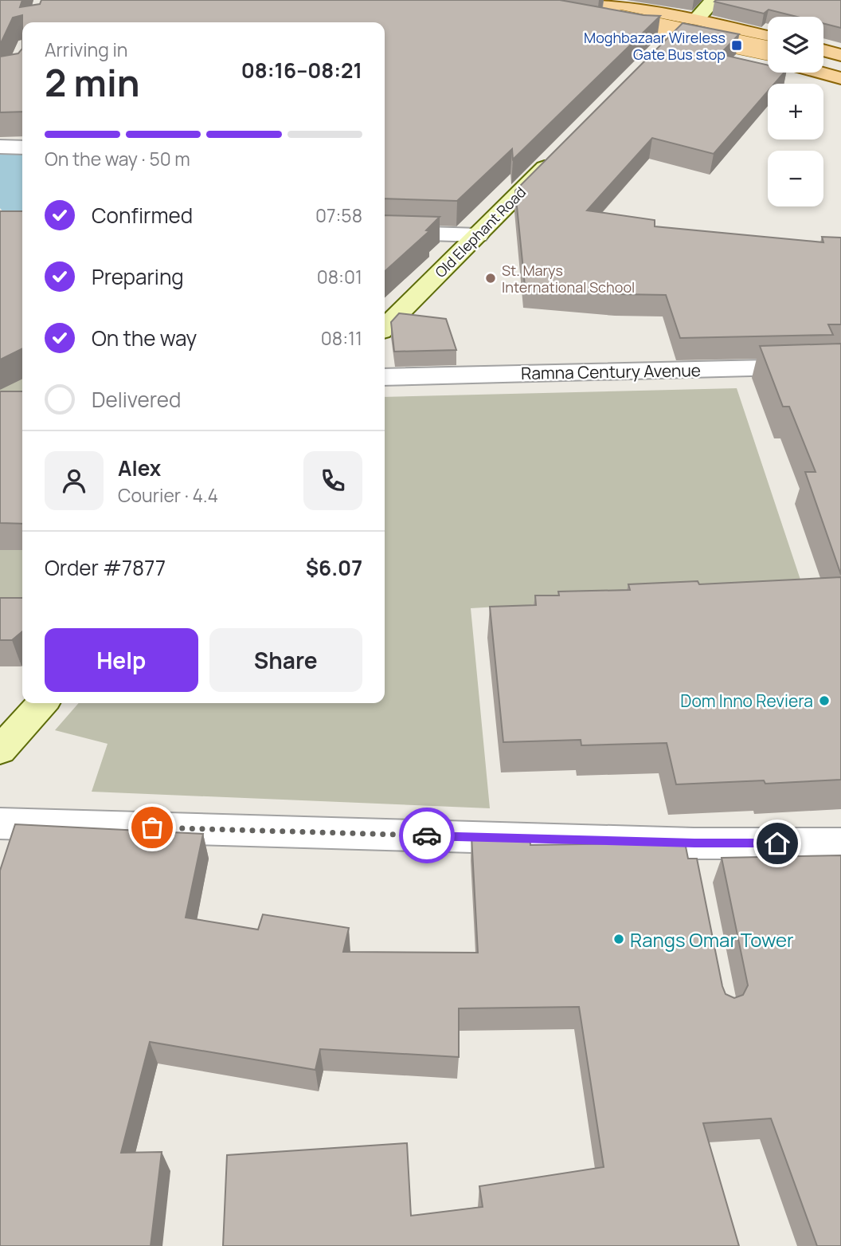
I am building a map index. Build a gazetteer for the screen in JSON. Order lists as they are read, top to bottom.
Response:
{
  "streets": {
    "street": ["Old Elephant Road", "Ramna Century Avenue"]
  },
  "places": {
    "transit": ["Moghbazaar Wireless Gate Bus stop"],
    "other": ["St. Marys International School", "Dom Inno Reviera", "Rangs Omar Tower"]
  },
  "page": {
    "map_buttons": ["+", "−"],
    "heading": ["2 min", "Arriving in", "08:16–08:21"],
    "panel": [
      "Alex",
      "Courier · 4.4",
      "Order #7877",
      "$6.07"
    ],
    "bar": "On the way · 50 m",
    "list": [
      ["Confirmed", "07:58"],
      ["Preparing", "08:01"],
      ["On the way", "08:11"],
      "Delivered"
    ],
    "buttons": ["Help", "Share"]
  }
}
